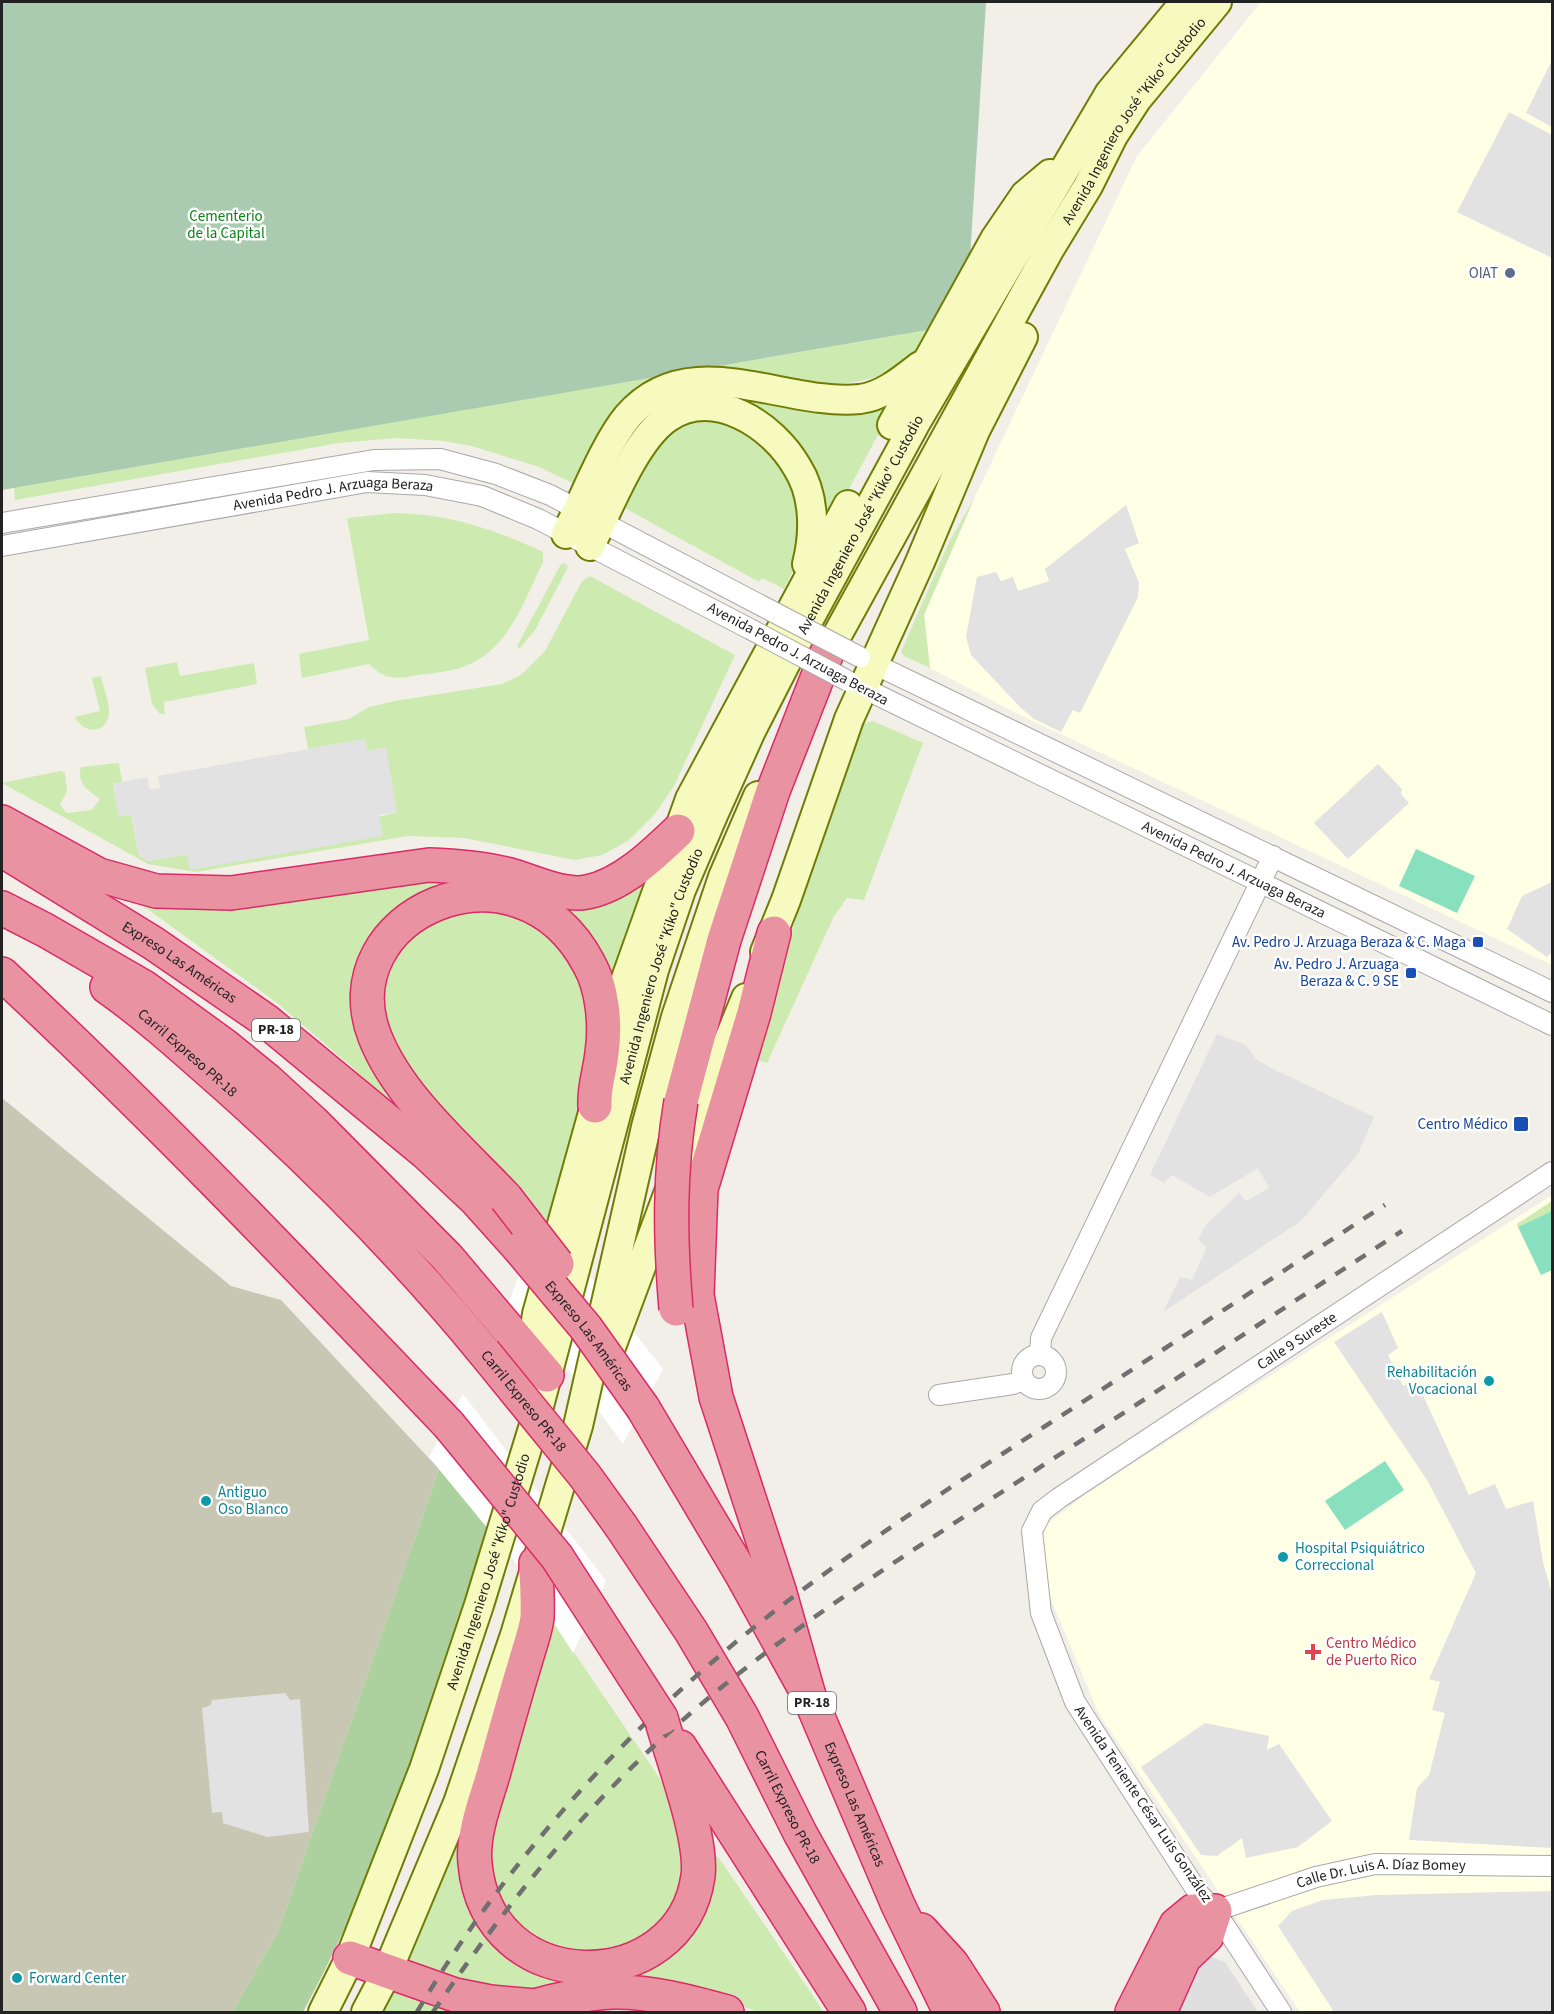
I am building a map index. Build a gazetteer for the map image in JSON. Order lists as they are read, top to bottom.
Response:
{
  "streets": {
    "highway": ["Expreso Las Américas", "PR-18", "Carril Expreso PR-18"],
    "main road": ["Avenida Ingeniero José \"Kiko\" Custodio"],
    "street": [
      "Avenida Pedro J. Arzuaga Beraza",
      "Calle 9 Sureste",
      "Avenida Teniente César Luis González",
      "Calle Dr. Luis A. Díaz Bomey"
    ]
  },
  "crossings": [
    ["Calle 9 Sureste", "Avenida Teniente César Luis González"],
    ["Avenida Teniente César Luis González", "Calle Dr. Luis A. Díaz Bomey"]
  ],
  "parks": ["Cementerio de la Capital"],
  "places": {
    "other": [
      "OIAT",
      "Rehabilitación Vocacional",
      "Antiguo Oso Blanco",
      "Hospital Psiquiátrico Correccional",
      "Forward Center"
    ],
    "transit": ["Av. Pedro J. Arzuaga Beraza & C. Maga", "Av. Pedro J. Arzuaga Beraza & C. 9 SE", "Centro Médico"],
    "health": ["Centro Médico de Puerto Rico"]
  }
}
